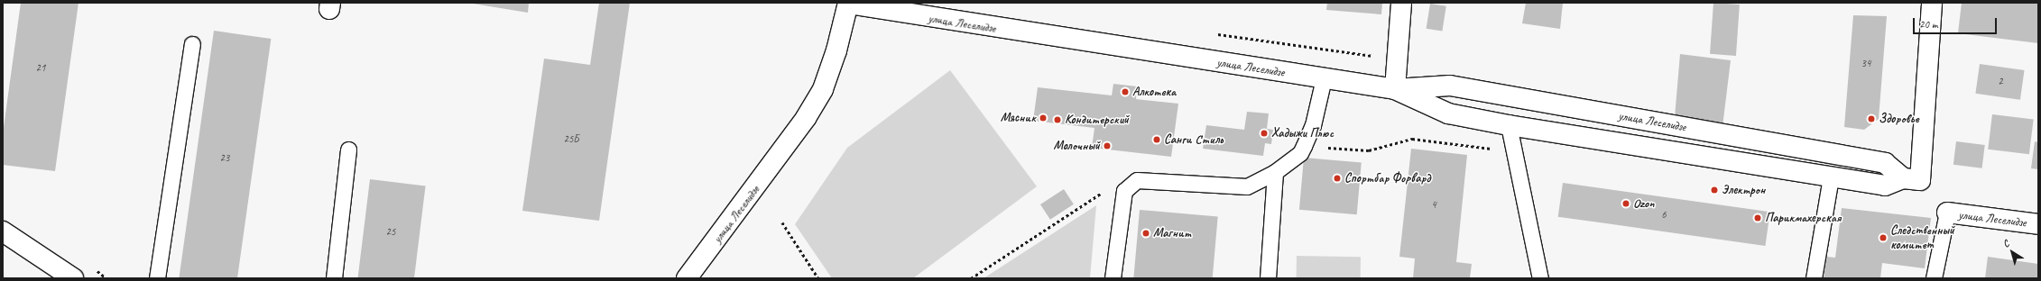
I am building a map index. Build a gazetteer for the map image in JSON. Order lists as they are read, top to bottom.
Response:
{
  "streets": {
    "street": ["улица Леселидзе"]
  },
  "places": [
    "Алкотека",
    "Мясник",
    "Здоровье",
    "Кондитерский",
    "Хадыжи Плюс",
    "Санги Стиль",
    "Молочный",
    "Спортбар Форвард",
    "Электрон",
    "Ozon",
    "Парикмахерская",
    "Магнит",
    "Следственный комитет"
  ],
  "house_numbers": [
    "34",
    "21",
    "2",
    "25Б",
    "23",
    "4",
    "6",
    "25"
  ],
  "scale_bar": "20 m",
  "north": "top left"
}
